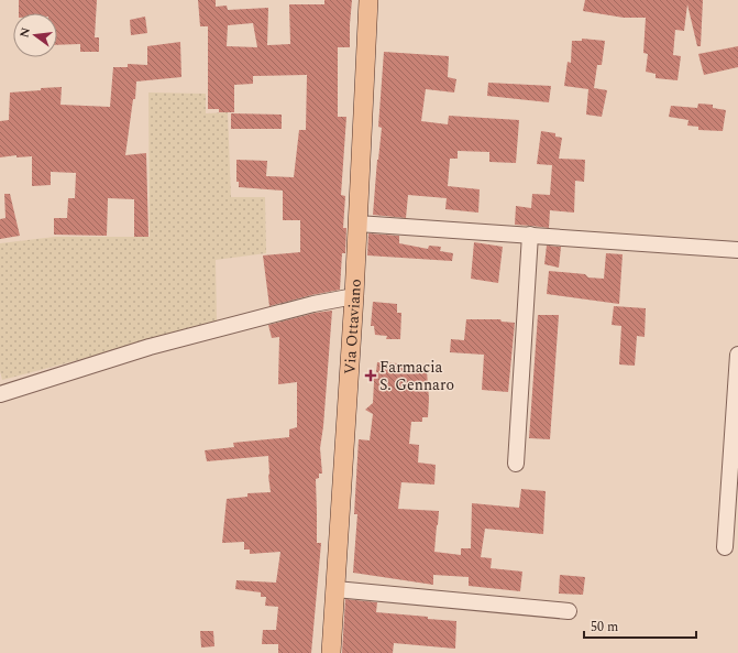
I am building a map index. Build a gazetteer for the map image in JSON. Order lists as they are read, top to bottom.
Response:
{
  "streets": {
    "main road": ["Via Ottaviano"]
  },
  "places": {
    "health": ["Farmacia S. Gennaro"]
  },
  "scale_bar": "50 m",
  "north": "left"
}
